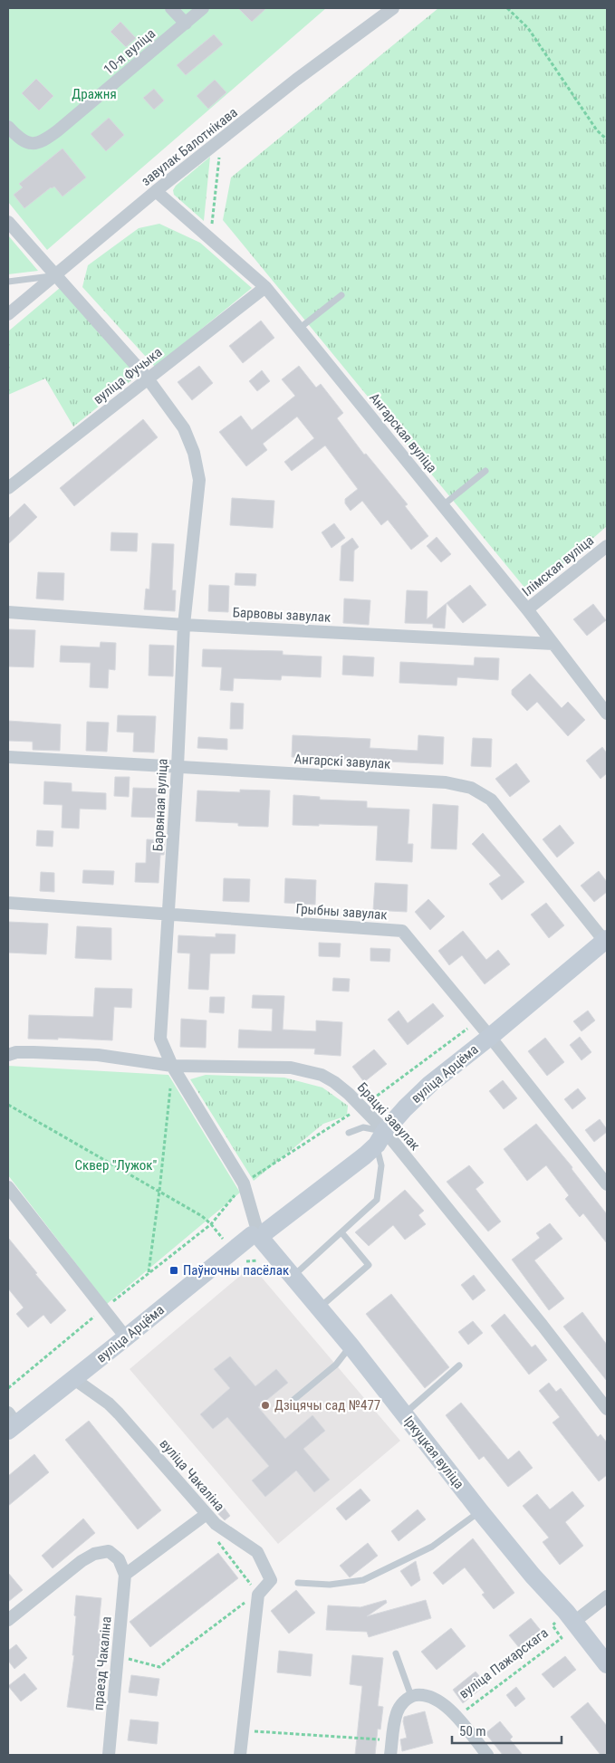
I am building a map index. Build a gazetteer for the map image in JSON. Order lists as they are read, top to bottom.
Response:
{
  "streets": {
    "street": [
      "10-я вуліца",
      "завулак Балотнікава",
      "вуліца Фучыка",
      "Ангарская вуліца",
      "Ілімская вуліца",
      "Барвовы завулак",
      "Ангарскі завулак",
      "Барвяная вуліца",
      "Грыбны завулак",
      "вуліца Арцёма",
      "Брацкі завулак",
      "Іркуцкая вуліца",
      "вуліца Чакаліна",
      "праезд Чакаліна"
    ],
    "path": ["вуліца Пажарскага"]
  },
  "crossings": [
    ["завулак Балотнікава", "Ангарская вуліца"],
    ["завулак Балотнікава", "Барвяная вуліца"],
    ["вуліца Фучыка", "Ангарская вуліца"],
    ["вуліца Фучыка", "Барвяная вуліца"],
    ["Ангарская вуліца", "Ілімская вуліца"],
    ["Ангарская вуліца", "Барвовы завулак"],
    ["Барвовы завулак", "Барвяная вуліца"],
    ["Ангарскі завулак", "Барвяная вуліца"],
    ["Ангарскі завулак", "вуліца Арцёма"],
    ["Барвяная вуліца", "Грыбны завулак"],
    ["Барвяная вуліца", "вуліца Арцёма"],
    ["Барвяная вуліца", "Брацкі завулак"],
    ["Барвяная вуліца", "Іркуцкая вуліца"],
    ["Грыбны завулак", "вуліца Арцёма"],
    ["вуліца Арцёма", "Брацкі завулак"],
    ["вуліца Арцёма", "Іркуцкая вуліца"],
    ["вуліца Арцёма", "вуліца Чакаліна"],
    ["Іркуцкая вуліца", "вуліца Пажарскага"]
  ],
  "parks": ["Дражня", "Сквер \"Лужок\""],
  "places": {
    "transit": ["Паўночны пасёлак"],
    "other": ["Дзіцячы сад №477"]
  },
  "scale_bar": "50 m"
}
